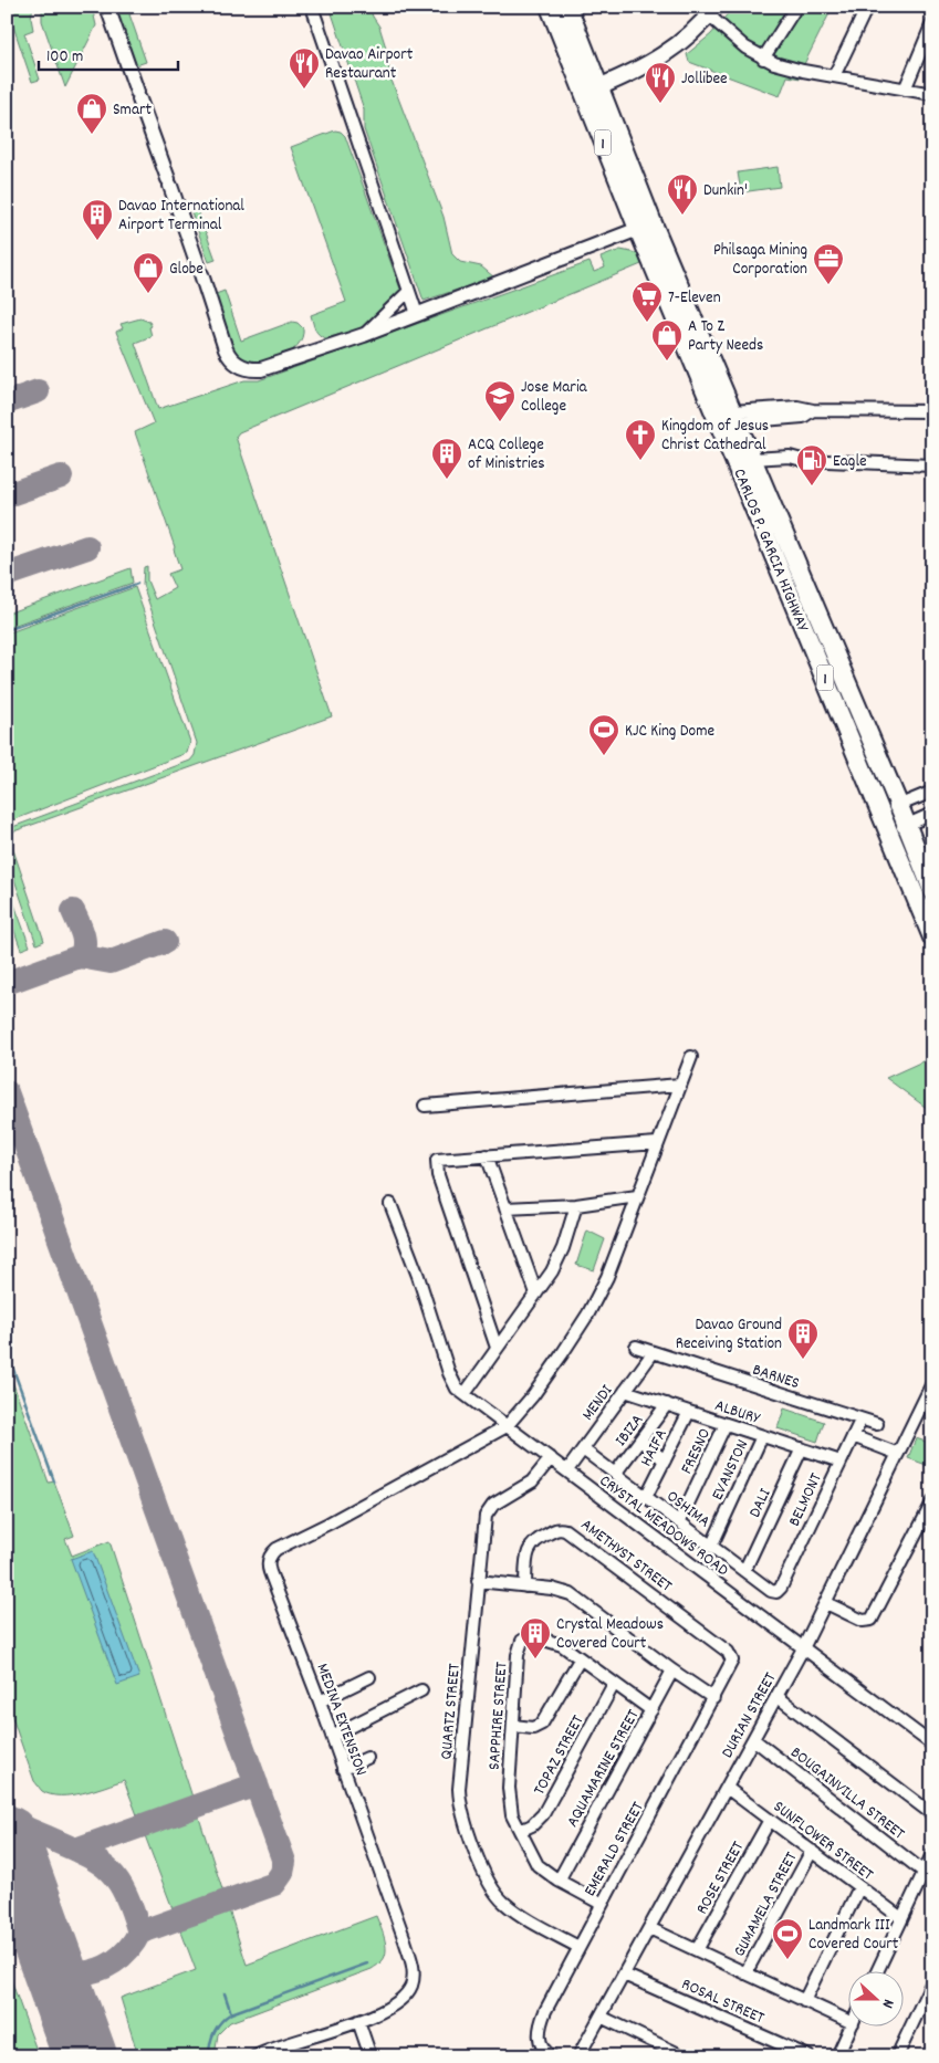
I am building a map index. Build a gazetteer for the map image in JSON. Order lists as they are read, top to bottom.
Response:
{
  "streets": {
    "highway": ["1", "CARLOS P. GARCIA HIGHWAY"],
    "street": [
      "BARNES",
      "MENDI",
      "ALBURY",
      "IBIZA",
      "HAIFA",
      "FRESNO",
      "EVANSTON",
      "BELMONT",
      "DALI",
      "OSHIMA",
      "CRYSTAL MEADOWS ROAD",
      "AMETHYST STREET",
      "QUARTZ STREET",
      "DURIAN STREET",
      "SAPPHIRE STREET",
      "MEDINA EXTENSION",
      "TOPAZ STREET",
      "AQUAMARINE STREET",
      "BOUGAINVILLA STREET",
      "SUNFLOWER STREET",
      "EMERALD STREET",
      "ROSE STREET",
      "GUMAMELA STREET",
      "ROSAL STREET"
    ]
  },
  "crossings": [
    ["BARNES", "MENDI"],
    ["BARNES", "BELMONT"],
    ["MENDI", "ALBURY"],
    ["MENDI", "OSHIMA"],
    ["MENDI", "CRYSTAL MEADOWS ROAD"],
    ["ALBURY", "IBIZA"],
    ["ALBURY", "HAIFA"],
    ["ALBURY", "FRESNO"],
    ["ALBURY", "EVANSTON"],
    ["ALBURY", "BELMONT"],
    ["ALBURY", "DALI"],
    ["IBIZA", "OSHIMA"],
    ["HAIFA", "OSHIMA"],
    ["FRESNO", "OSHIMA"],
    ["EVANSTON", "OSHIMA"],
    ["BELMONT", "OSHIMA"],
    ["DALI", "OSHIMA"],
    ["CRYSTAL MEADOWS ROAD", "QUARTZ STREET"],
    ["CRYSTAL MEADOWS ROAD", "DURIAN STREET"],
    ["CRYSTAL MEADOWS ROAD", "MEDINA EXTENSION"],
    ["AMETHYST STREET", "EMERALD STREET"],
    ["QUARTZ STREET", "EMERALD STREET"],
    ["DURIAN STREET", "BOUGAINVILLA STREET"],
    ["DURIAN STREET", "SUNFLOWER STREET"],
    ["DURIAN STREET", "ROSAL STREET"],
    ["SAPPHIRE STREET", "TOPAZ STREET"],
    ["SAPPHIRE STREET", "AQUAMARINE STREET"],
    ["SAPPHIRE STREET", "EMERALD STREET"],
    ["SUNFLOWER STREET", "ROSE STREET"],
    ["SUNFLOWER STREET", "GUMAMELA STREET"]
  ],
  "places": {
    "restaurant": ["Davao Airport Restaurant", "Jollibee", "Dunkin'"],
    "shop": ["Smart", "Globe", "A To Z Party Needs"],
    "building": [
      "Davao International Airport Terminal",
      "ACQ College of Ministries",
      "Davao Ground Receiving Station",
      "Crystal Meadows Covered Court"
    ],
    "office": ["Philsaga Mining Corporation"],
    "supermarket": ["7-Eleven"],
    "school or university": ["Jose Maria College"],
    "church": ["Kingdom of Jesus Christ Cathedral"],
    "fuel station": ["Eagle"],
    "sports": ["KJC King Dome", "Landmark III Covered Court"]
  },
  "scale_bar": "100 m",
  "north": "right"
}
